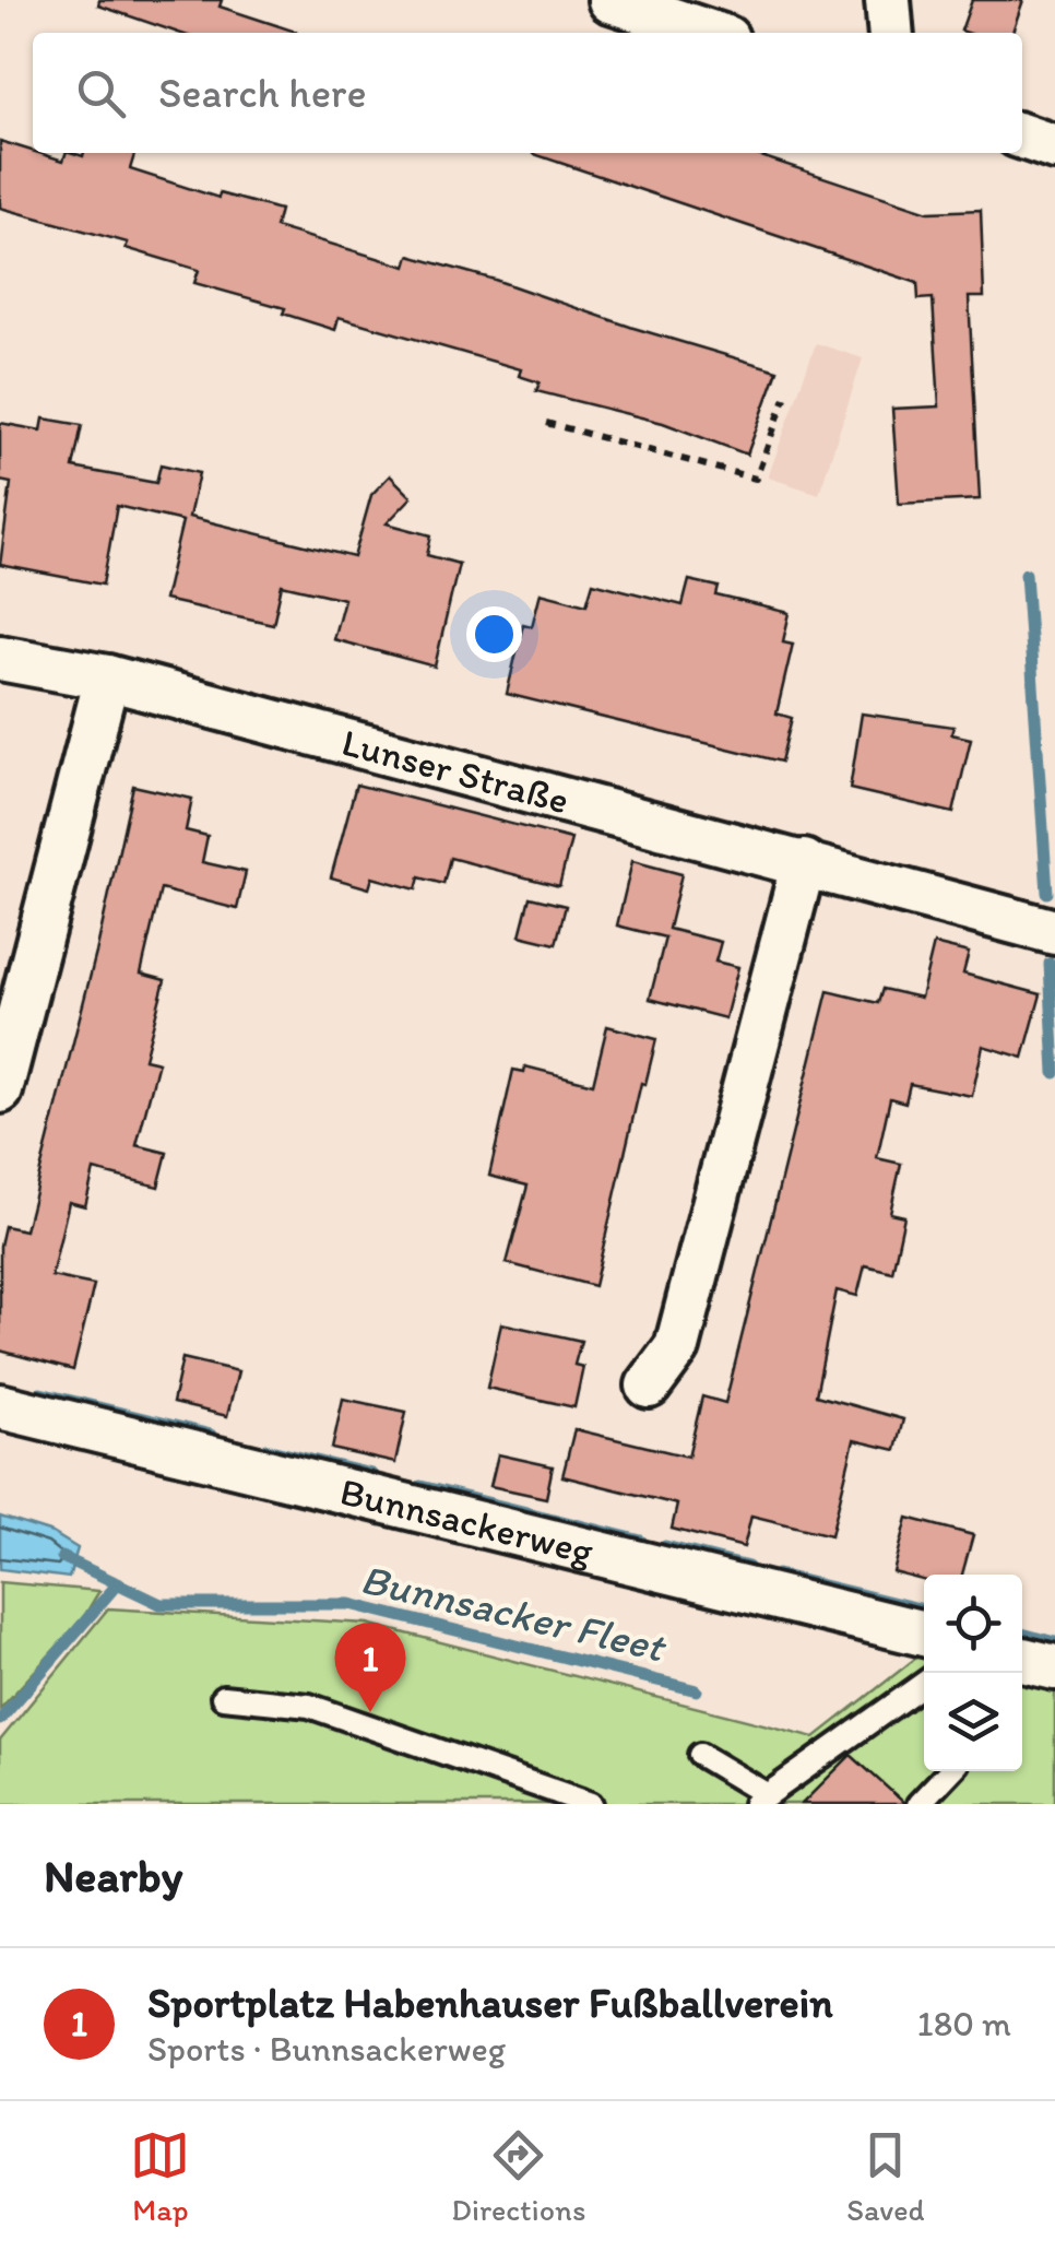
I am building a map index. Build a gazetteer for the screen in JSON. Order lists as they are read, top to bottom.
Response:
{
  "streets": {
    "street": ["Lunser Straße", "Bunnsackerweg"]
  },
  "water": ["Bunnsacker Fleet"],
  "page": {
    "search": "Search here",
    "pins": "1",
    "heading": "Nearby",
    "list": [
      {
        "mark": "1",
        "name": "Sportplatz Habenhauser Fußballverein",
        "note": "Sports · Bunnsackerweg",
        "value": "180 m"
      }
    ],
    "nav": ["Map", "Directions", "Saved"]
  }
}
